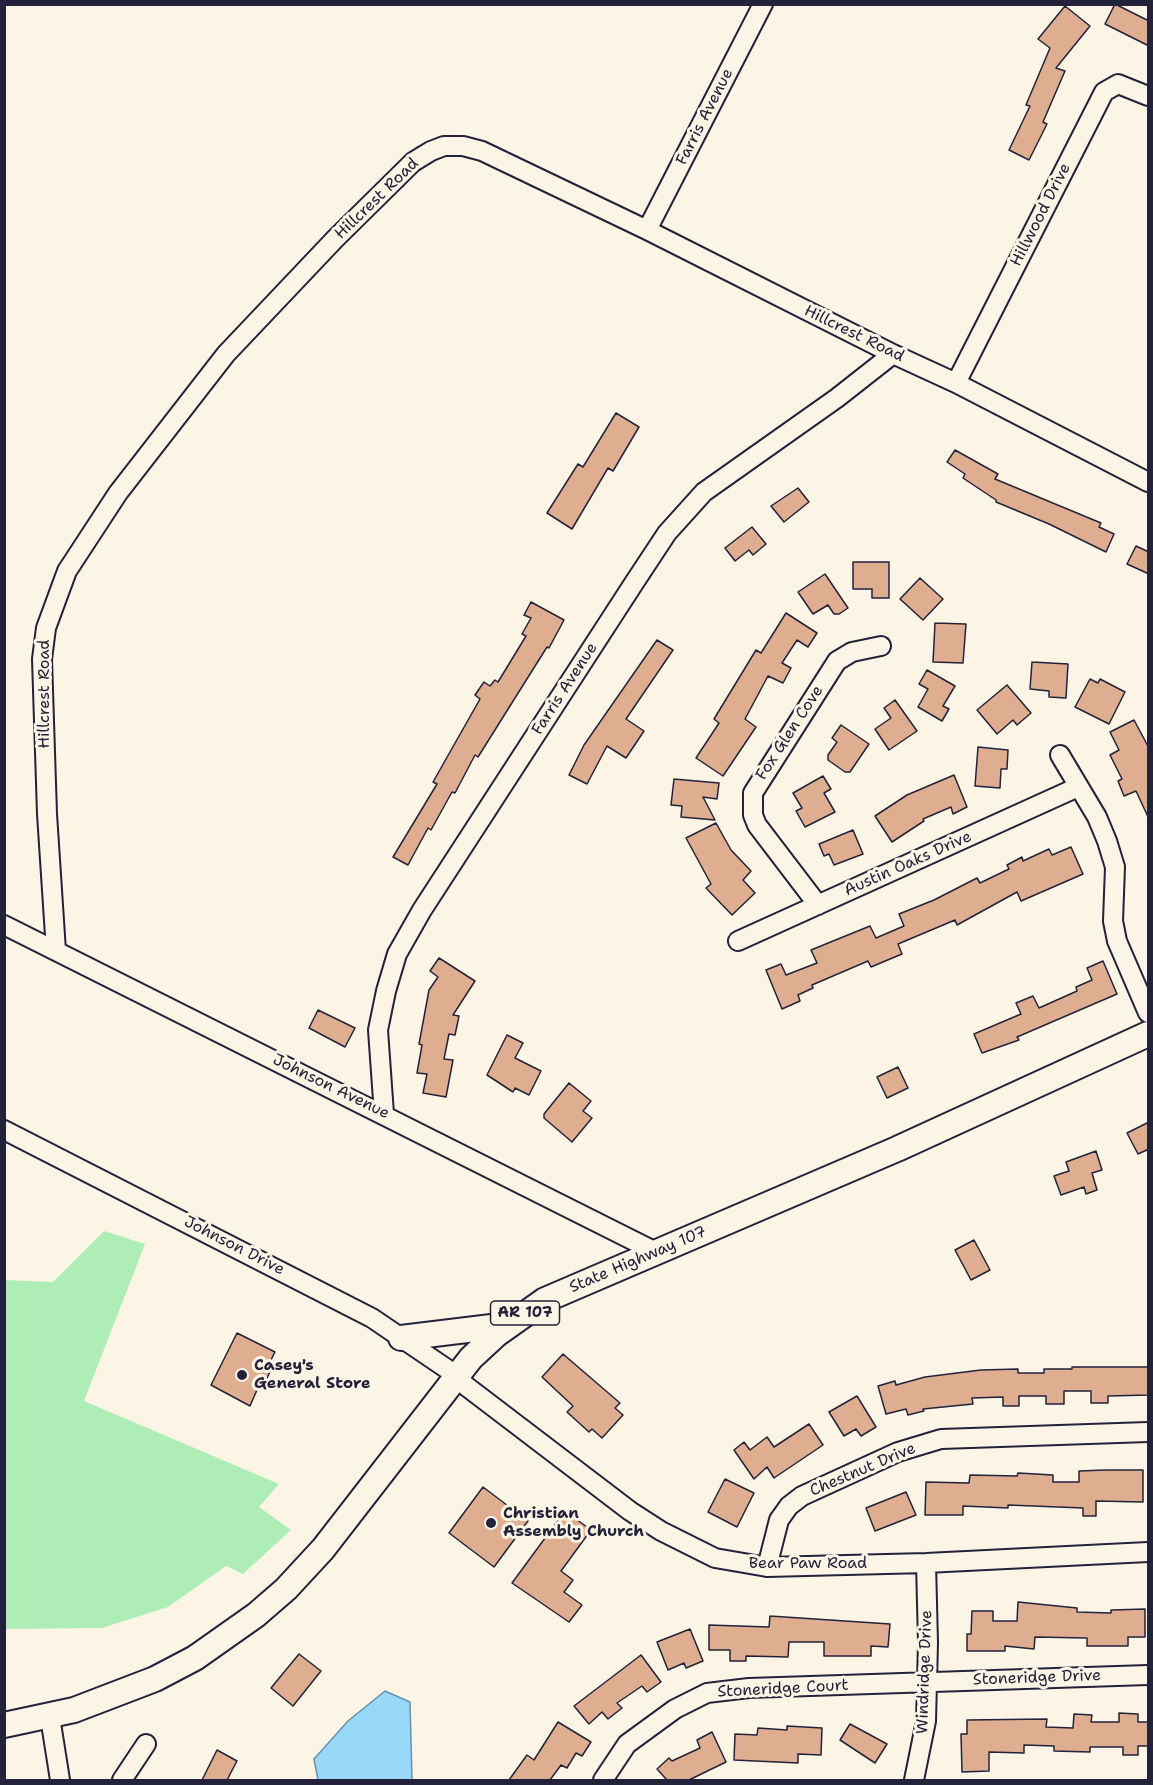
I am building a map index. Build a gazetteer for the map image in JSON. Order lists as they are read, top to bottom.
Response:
{
  "streets": {
    "main road": ["State Highway 107", "AR 107"],
    "street": [
      "Farris Avenue",
      "Hillcrest Road",
      "Hillwood Drive",
      "Fox Glen Cove",
      "Austin Oaks Drive",
      "Johnson Avenue",
      "Johnson Drive",
      "Chestnut Drive",
      "Bear Paw Road",
      "Windridge Drive",
      "Stoneridge Drive",
      "Stoneridge Court"
    ]
  },
  "crossings": [
    ["Farris Avenue", "Hillcrest Road"],
    ["Farris Avenue", "Johnson Avenue"],
    ["Hillcrest Road", "Hillwood Drive"],
    ["Hillcrest Road", "Johnson Avenue"],
    ["Fox Glen Cove", "Austin Oaks Drive"],
    ["Johnson Avenue", "State Highway 107"],
    ["Johnson Drive", "State Highway 107"],
    ["Johnson Drive", "Bear Paw Road"],
    ["State Highway 107", "Bear Paw Road"],
    ["Chestnut Drive", "Bear Paw Road"],
    ["Bear Paw Road", "Windridge Drive"],
    ["Windridge Drive", "Stoneridge Drive"],
    ["Windridge Drive", "Stoneridge Court"],
    ["Stoneridge Drive", "Stoneridge Court"]
  ],
  "places": ["Casey's General Store", "Christian Assembly Church"]
}
